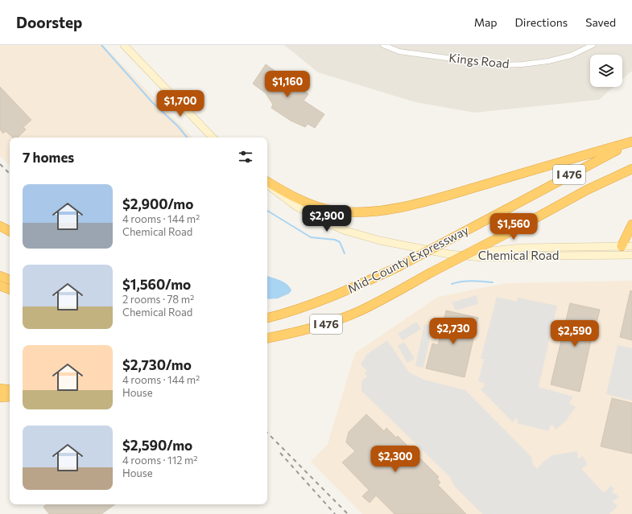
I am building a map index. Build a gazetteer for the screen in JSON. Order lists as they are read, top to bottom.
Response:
{
  "streets": {
    "highway": ["I 476", "Mid-County Expressway"],
    "main road": ["Chemical Road"],
    "street": ["Kings Road"]
  },
  "page": {
    "header": "Doorstep",
    "nav": ["Map", "Directions", "Saved"],
    "price": [
      "$1,160",
      "$1,700",
      "$2,900",
      "$1,560",
      "$2,730",
      "$2,590",
      "$2,300"
    ],
    "heading": "7 homes",
    "list": [
      {
        "name": "$2,900/mo",
        "note": "4 rooms · 144 m² · Chemical Road"
      },
      {
        "name": "$1,560/mo",
        "note": "2 rooms · 78 m² · Chemical Road"
      },
      {
        "name": "$2,730/mo",
        "note": "4 rooms · 144 m² · House"
      },
      {
        "name": "$2,590/mo",
        "note": "4 rooms · 112 m² · House"
      }
    ]
  }
}
